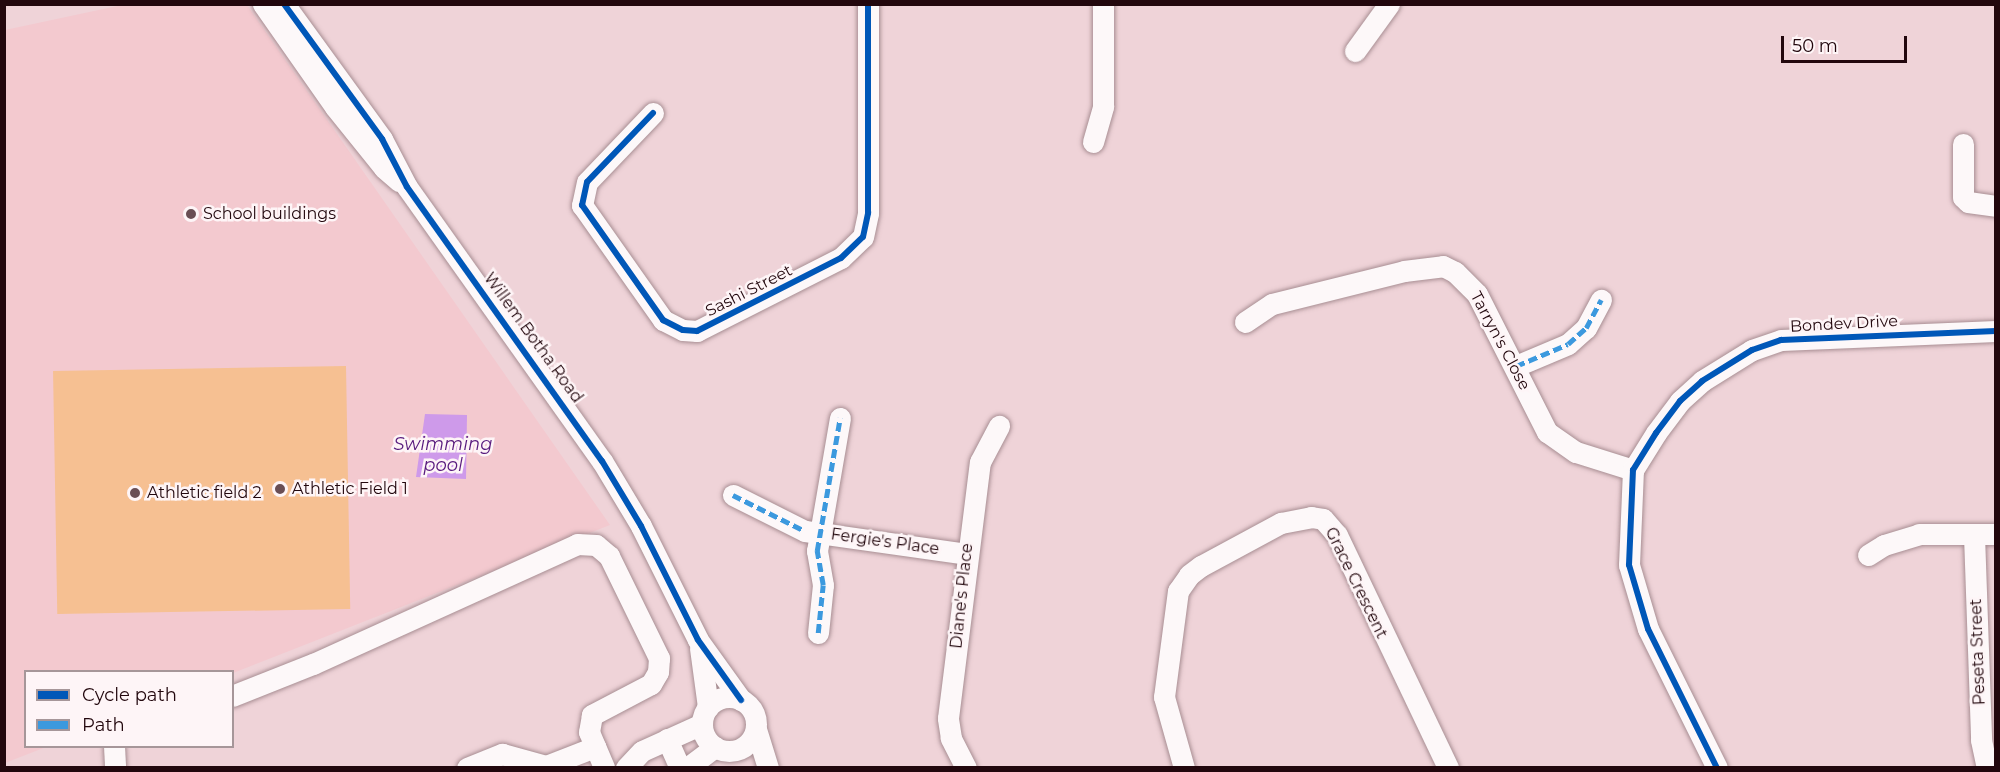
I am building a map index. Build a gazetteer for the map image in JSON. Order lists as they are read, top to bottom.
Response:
{
  "streets": {
    "street": [
      "Sashi Street",
      "Bondev Drive",
      "Willem Botha Road",
      "Tarryn's Close",
      "Fergie's Place",
      "Grace Crescent",
      "Diane's Place",
      "Peseta Street"
    ]
  },
  "crossings": [
    ["Bondev Drive", "Tarryn's Close"],
    ["Fergie's Place", "Diane's Place"]
  ],
  "water": ["Swimming pool"],
  "places": ["School buildings", "Athletic Field 1", "Athletic field 2"],
  "legend": ["Cycle path", "Path"],
  "scale_bar": "50 m"
}
